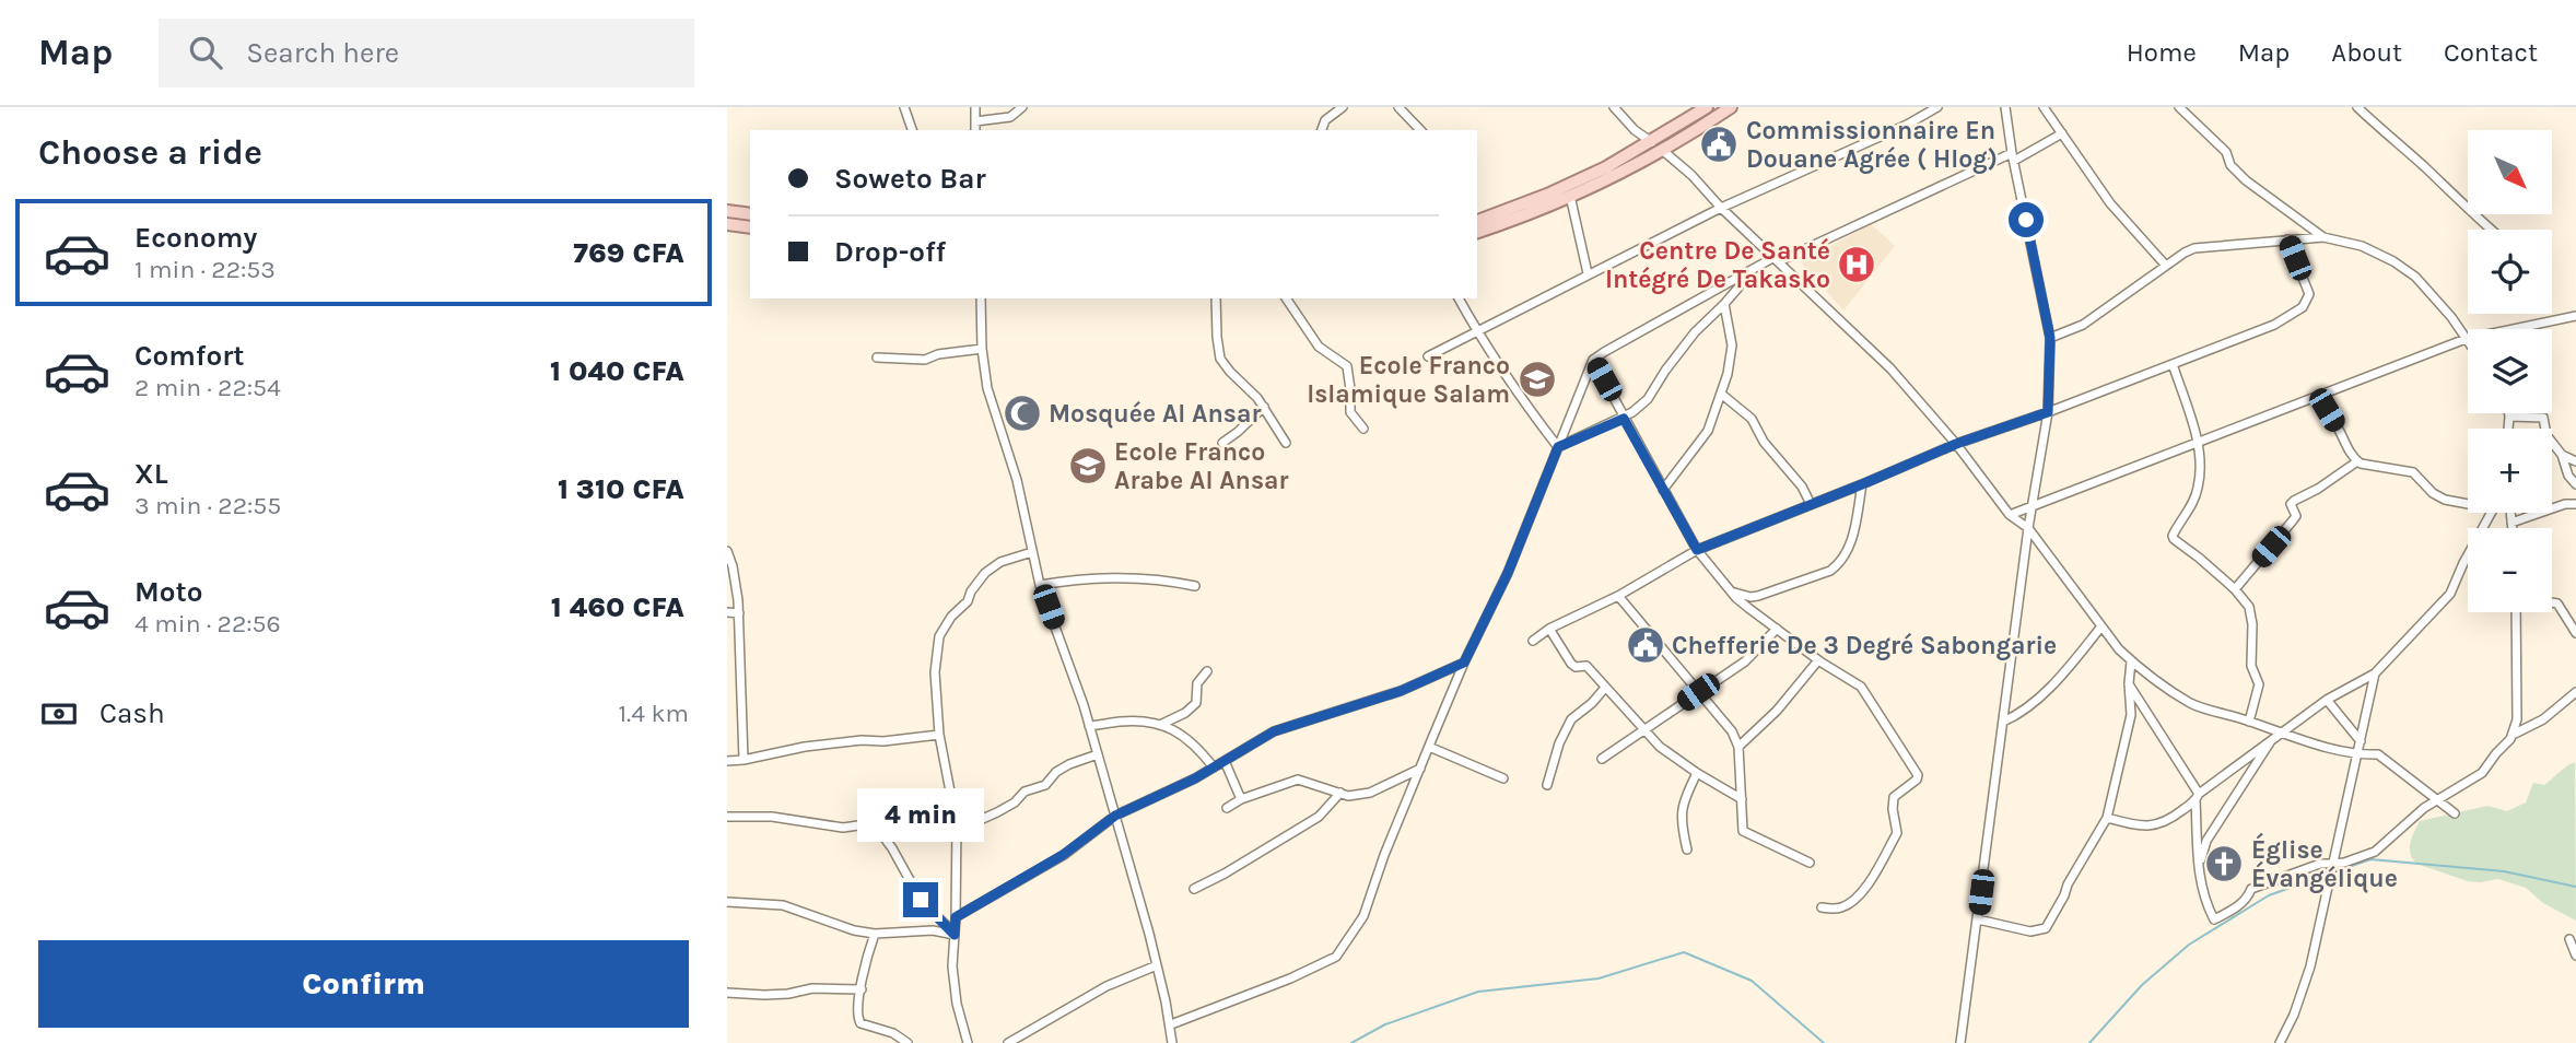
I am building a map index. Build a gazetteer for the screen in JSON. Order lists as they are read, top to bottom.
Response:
{
  "places": {
    "public building": ["Commissionnaire En Douane Agrée ( Hlog)", "Chefferie De 3 Degré Sabongarie"],
    "hospital": ["Centre De Santé Intégré De Takasko"],
    "school or university": ["Ecole Franco Islamique Salam", "Ecole Franco Arabe Al Ansar"],
    "mosque": ["Mosquée Al Ansar"],
    "church": ["Église Évangélique"]
  },
  "north": "bottom right",
  "page": {
    "header": "Map",
    "search": "Search here",
    "nav": [
      "Home",
      "Map",
      "About",
      "Contact"
    ],
    "heading": "Choose a ride",
    "map_buttons": ["+", "−"],
    "banner": ["Soweto Bar", "Drop-off"],
    "list": [
      {
        "name": "Economy",
        "note": "1 min · 22:53",
        "value": "769 CFA"
      },
      {
        "name": "Comfort",
        "note": "2 min · 22:54",
        "value": "1 040 CFA"
      },
      {
        "name": "XL",
        "note": "3 min · 22:55",
        "value": "1 310 CFA"
      },
      {
        "name": "Moto",
        "note": "4 min · 22:56",
        "value": "1 460 CFA"
      }
    ],
    "pay": ["Cash", "1.4 km"],
    "bubble": "4 min",
    "buttons": "Confirm"
  }
}
